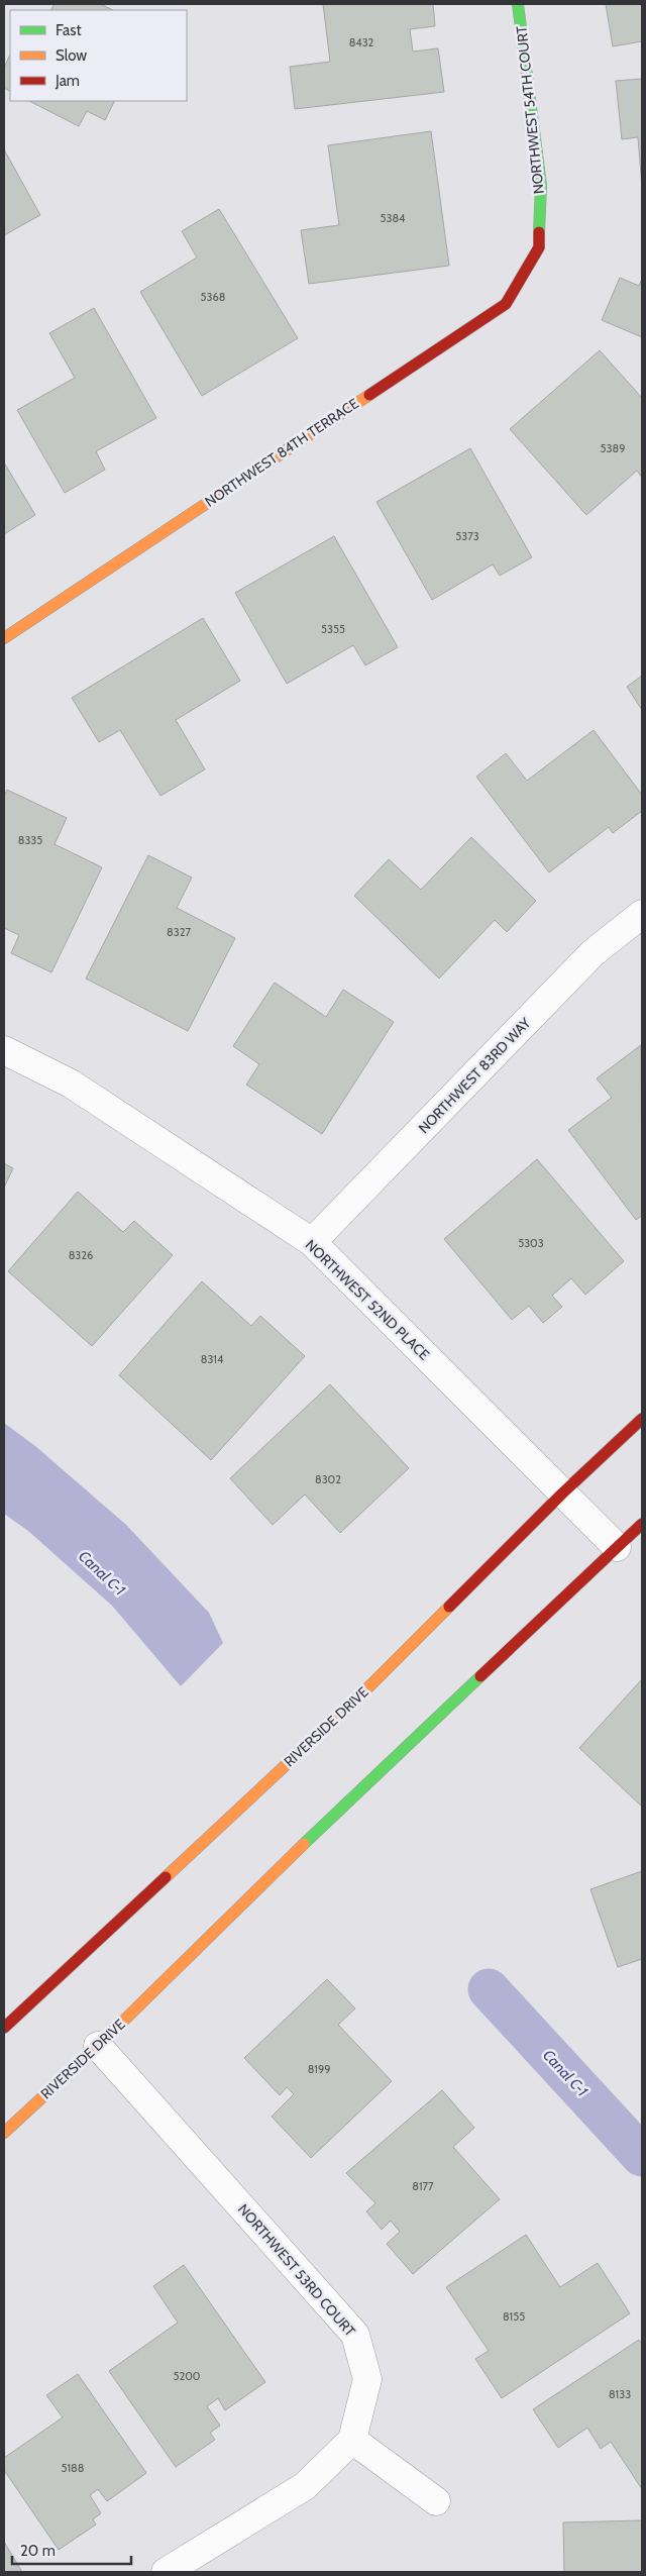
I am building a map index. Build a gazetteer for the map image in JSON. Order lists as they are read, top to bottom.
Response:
{
  "streets": {
    "street": [
      "NORTHWEST 54TH COURT",
      "NORTHWEST 84TH TERRACE",
      "NORTHWEST 83RD WAY",
      "NORTHWEST 52ND PLACE",
      "RIVERSIDE DRIVE",
      "NORTHWEST 53RD COURT"
    ]
  },
  "crossings": [
    ["NORTHWEST 54TH COURT", "NORTHWEST 84TH TERRACE"],
    ["NORTHWEST 83RD WAY", "NORTHWEST 52ND PLACE"],
    ["NORTHWEST 52ND PLACE", "RIVERSIDE DRIVE"],
    ["RIVERSIDE DRIVE", "NORTHWEST 53RD COURT"]
  ],
  "water": ["Canal C-1"],
  "house_numbers": [
    "8432",
    "5384",
    "5368",
    "5389",
    "5373",
    "5355",
    "8335",
    "8327",
    "5303",
    "8326",
    "8314",
    "8302",
    "8199",
    "8177",
    "8155",
    "5200",
    "8133",
    "5188"
  ],
  "legend": ["Fast", "Slow", "Jam"],
  "scale_bar": "20 m"
}
